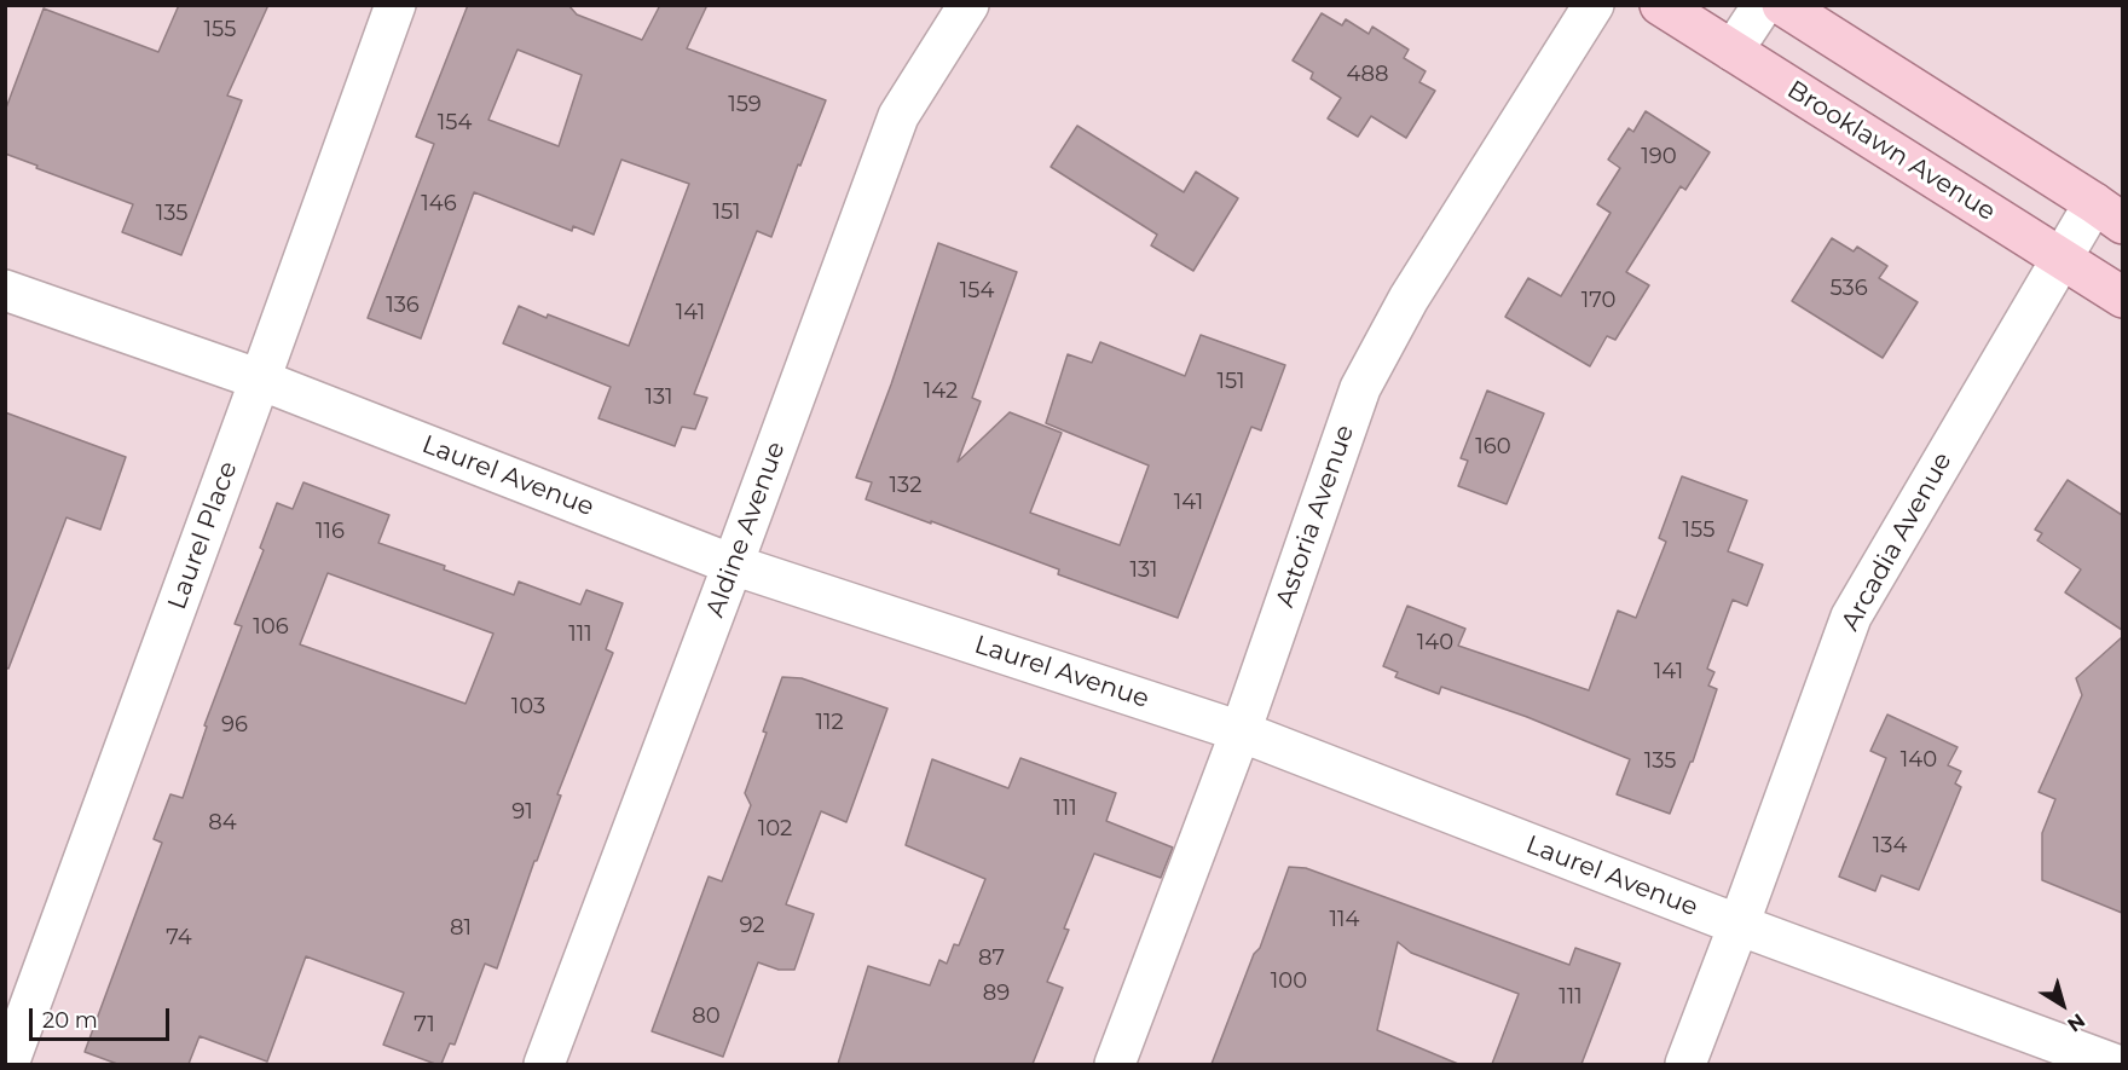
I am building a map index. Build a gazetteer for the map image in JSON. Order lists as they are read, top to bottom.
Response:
{
  "streets": {
    "main road": ["Brooklawn Avenue"],
    "street": [
      "Laurel Avenue",
      "Astoria Avenue",
      "Aldine Avenue",
      "Laurel Place",
      "Arcadia Avenue"
    ]
  },
  "crossings": [
    ["Brooklawn Avenue", "Arcadia Avenue"],
    ["Laurel Avenue", "Astoria Avenue"],
    ["Laurel Avenue", "Aldine Avenue"],
    ["Laurel Avenue", "Laurel Place"],
    ["Laurel Avenue", "Arcadia Avenue"]
  ],
  "house_numbers": [
    "155",
    "488",
    "159",
    "154",
    "190",
    "146",
    "151",
    "135",
    "536",
    "154",
    "170",
    "136",
    "141",
    "151",
    "142",
    "131",
    "160",
    "132",
    "141",
    "155",
    "116",
    "131",
    "106",
    "111",
    "140",
    "141",
    "103",
    "112",
    "96",
    "140",
    "135",
    "111",
    "91",
    "84",
    "102",
    "134",
    "114",
    "92",
    "81",
    "74",
    "87",
    "100",
    "89",
    "111",
    "80",
    "71"
  ],
  "scale_bar": "20 m",
  "north": "bottom right"
}
